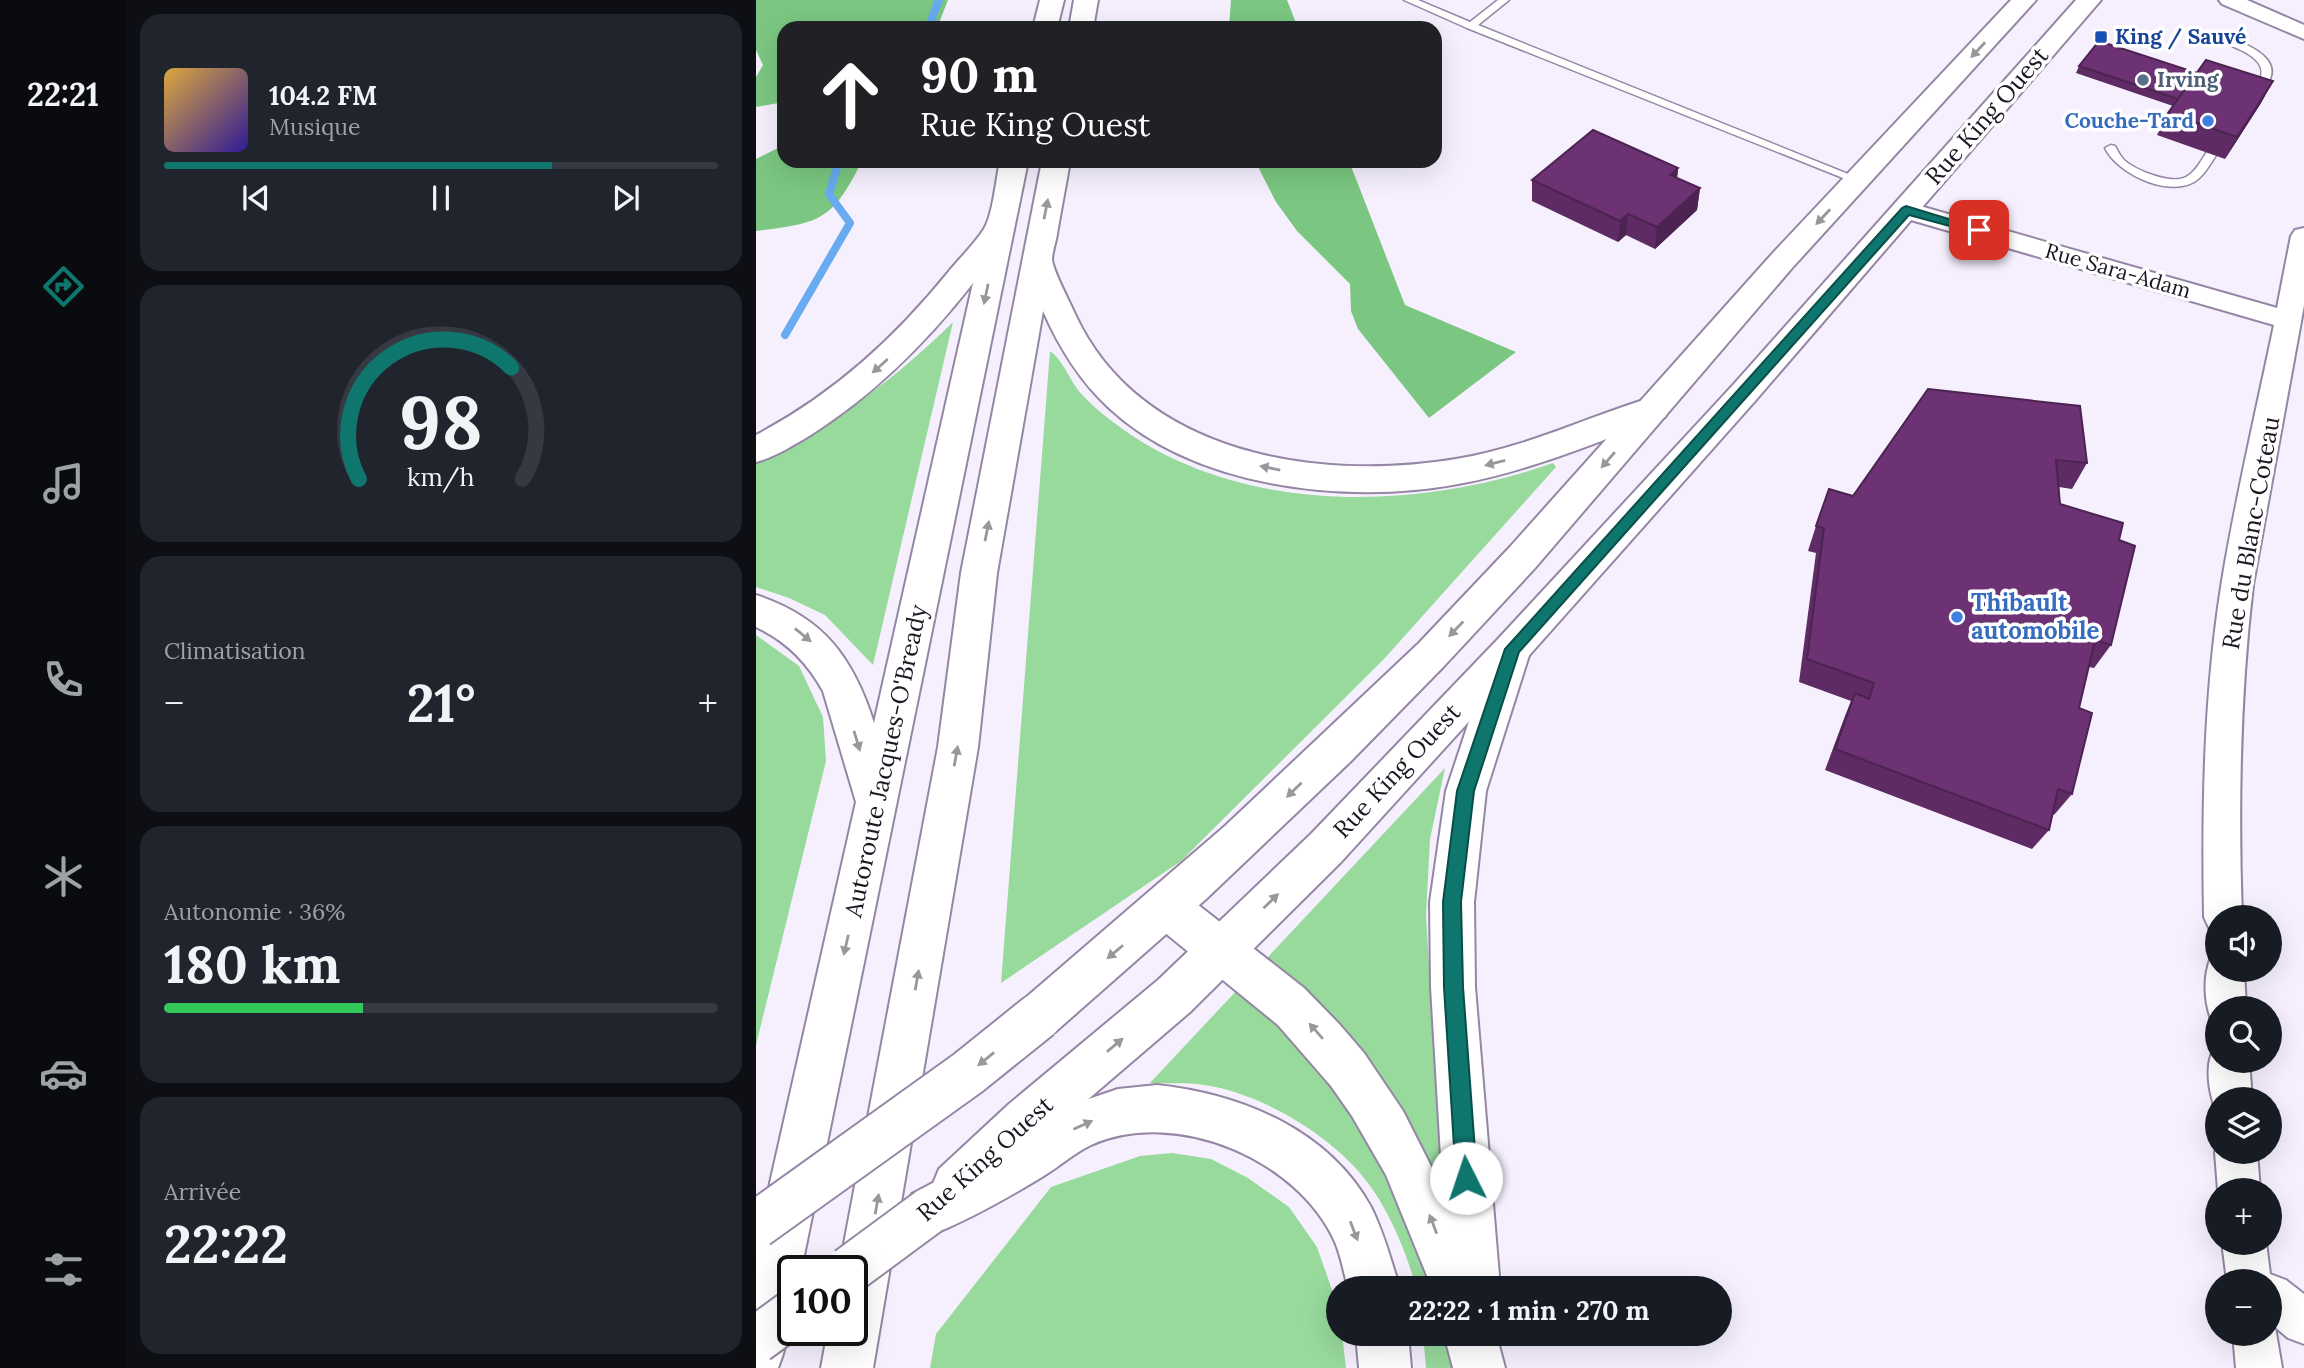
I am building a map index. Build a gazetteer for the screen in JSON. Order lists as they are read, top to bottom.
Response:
{
  "streets": {
    "main road": ["Rue King Ouest", "Autoroute Jacques-O'Bready"],
    "street": ["Rue Sara-Adam", "Rue du Blanc-Coteau"]
  },
  "crossings": [
    ["Rue King Ouest", "Rue Sara-Adam"],
    ["Rue Sara-Adam", "Rue du Blanc-Coteau"]
  ],
  "places": {
    "transit": ["King / Sauvé"],
    "other": ["Irving", "Couche-Tard", "Thibault automobile"]
  },
  "page": {
    "tabs": "22:21",
    "turn": ["90 m", "Rue King Ouest"],
    "song": ["104.2 FM", "Musique"],
    "tile": [
      "Climatisation",
      ["Autonomie · 36%", "180 km"],
      ["Arrivée", "22:22"]
    ],
    "heat": ["−", "21°", "+"],
    "map_buttons": ["+", "−"],
    "limit": "100",
    "trip": "22:22 · 1 min · 270 m",
    "gauge": ["98", "km/h"]
  }
}
